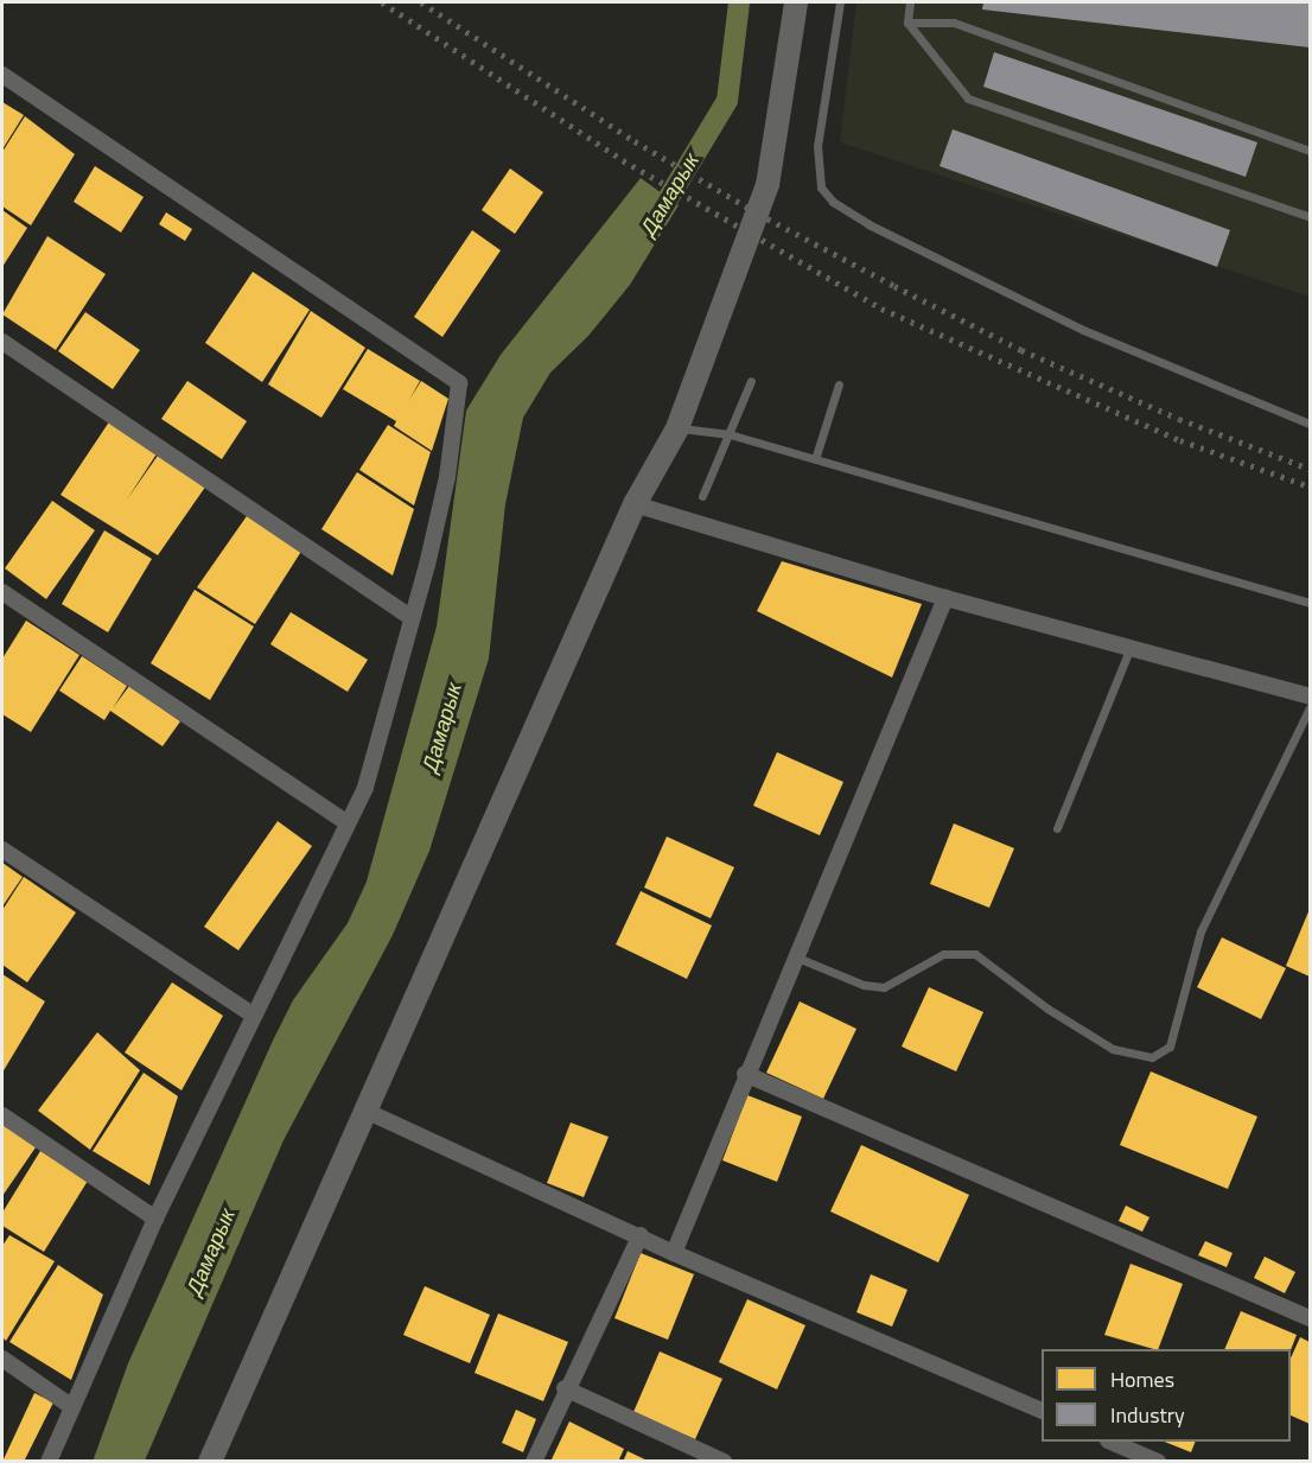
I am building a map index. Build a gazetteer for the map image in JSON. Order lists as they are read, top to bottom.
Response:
{
  "water": ["Дамарык"],
  "legend": ["Homes", "Industry"]
}
